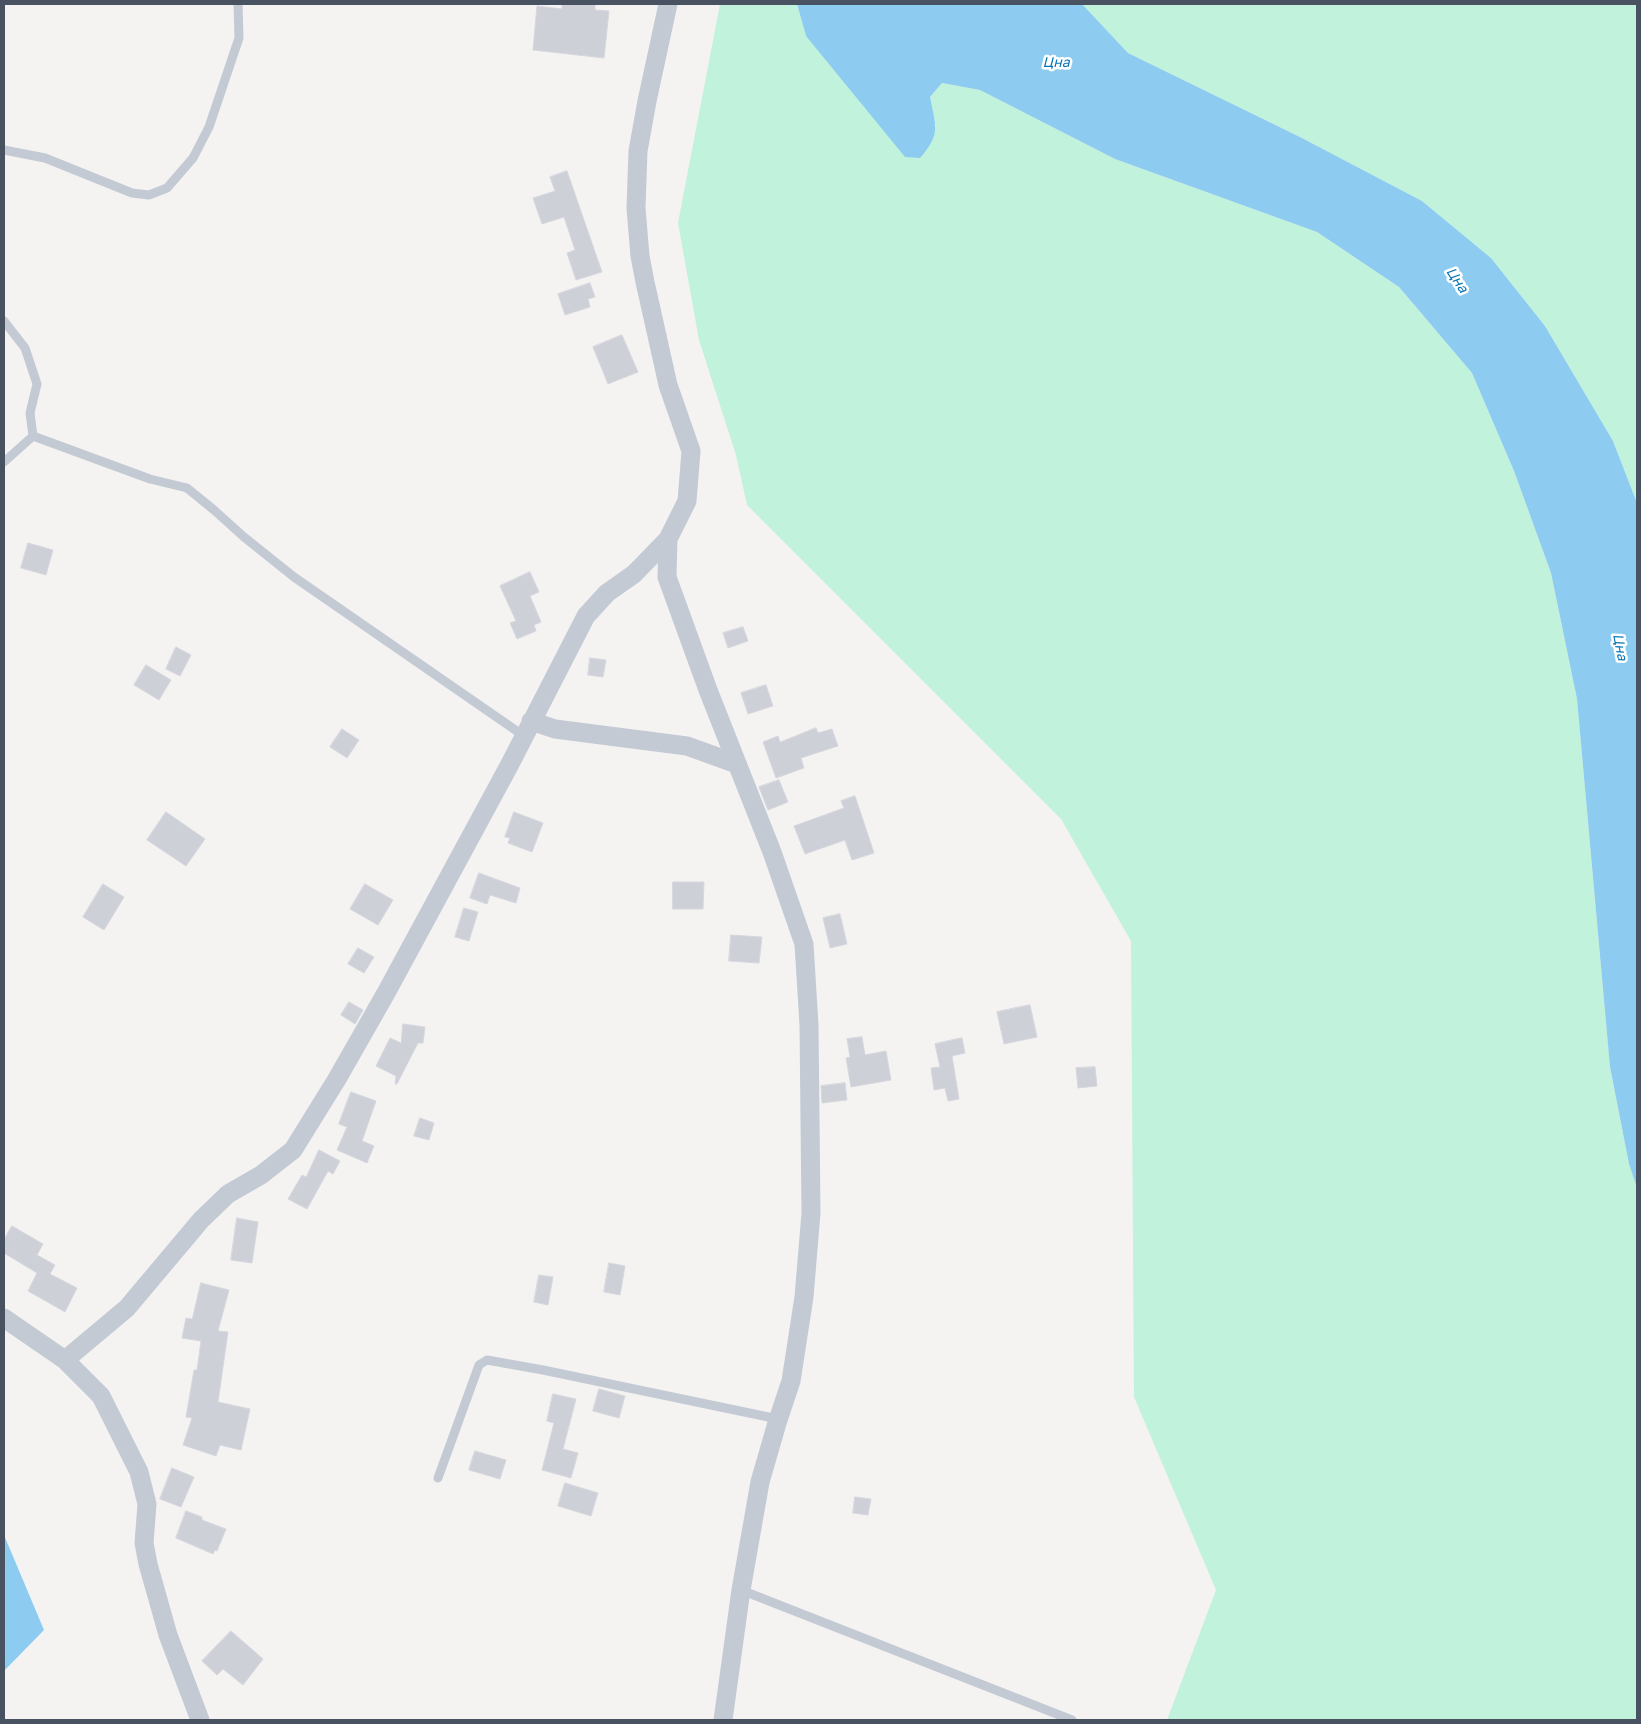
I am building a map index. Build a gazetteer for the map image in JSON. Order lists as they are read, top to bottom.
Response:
{
  "water": ["Цна"]
}
